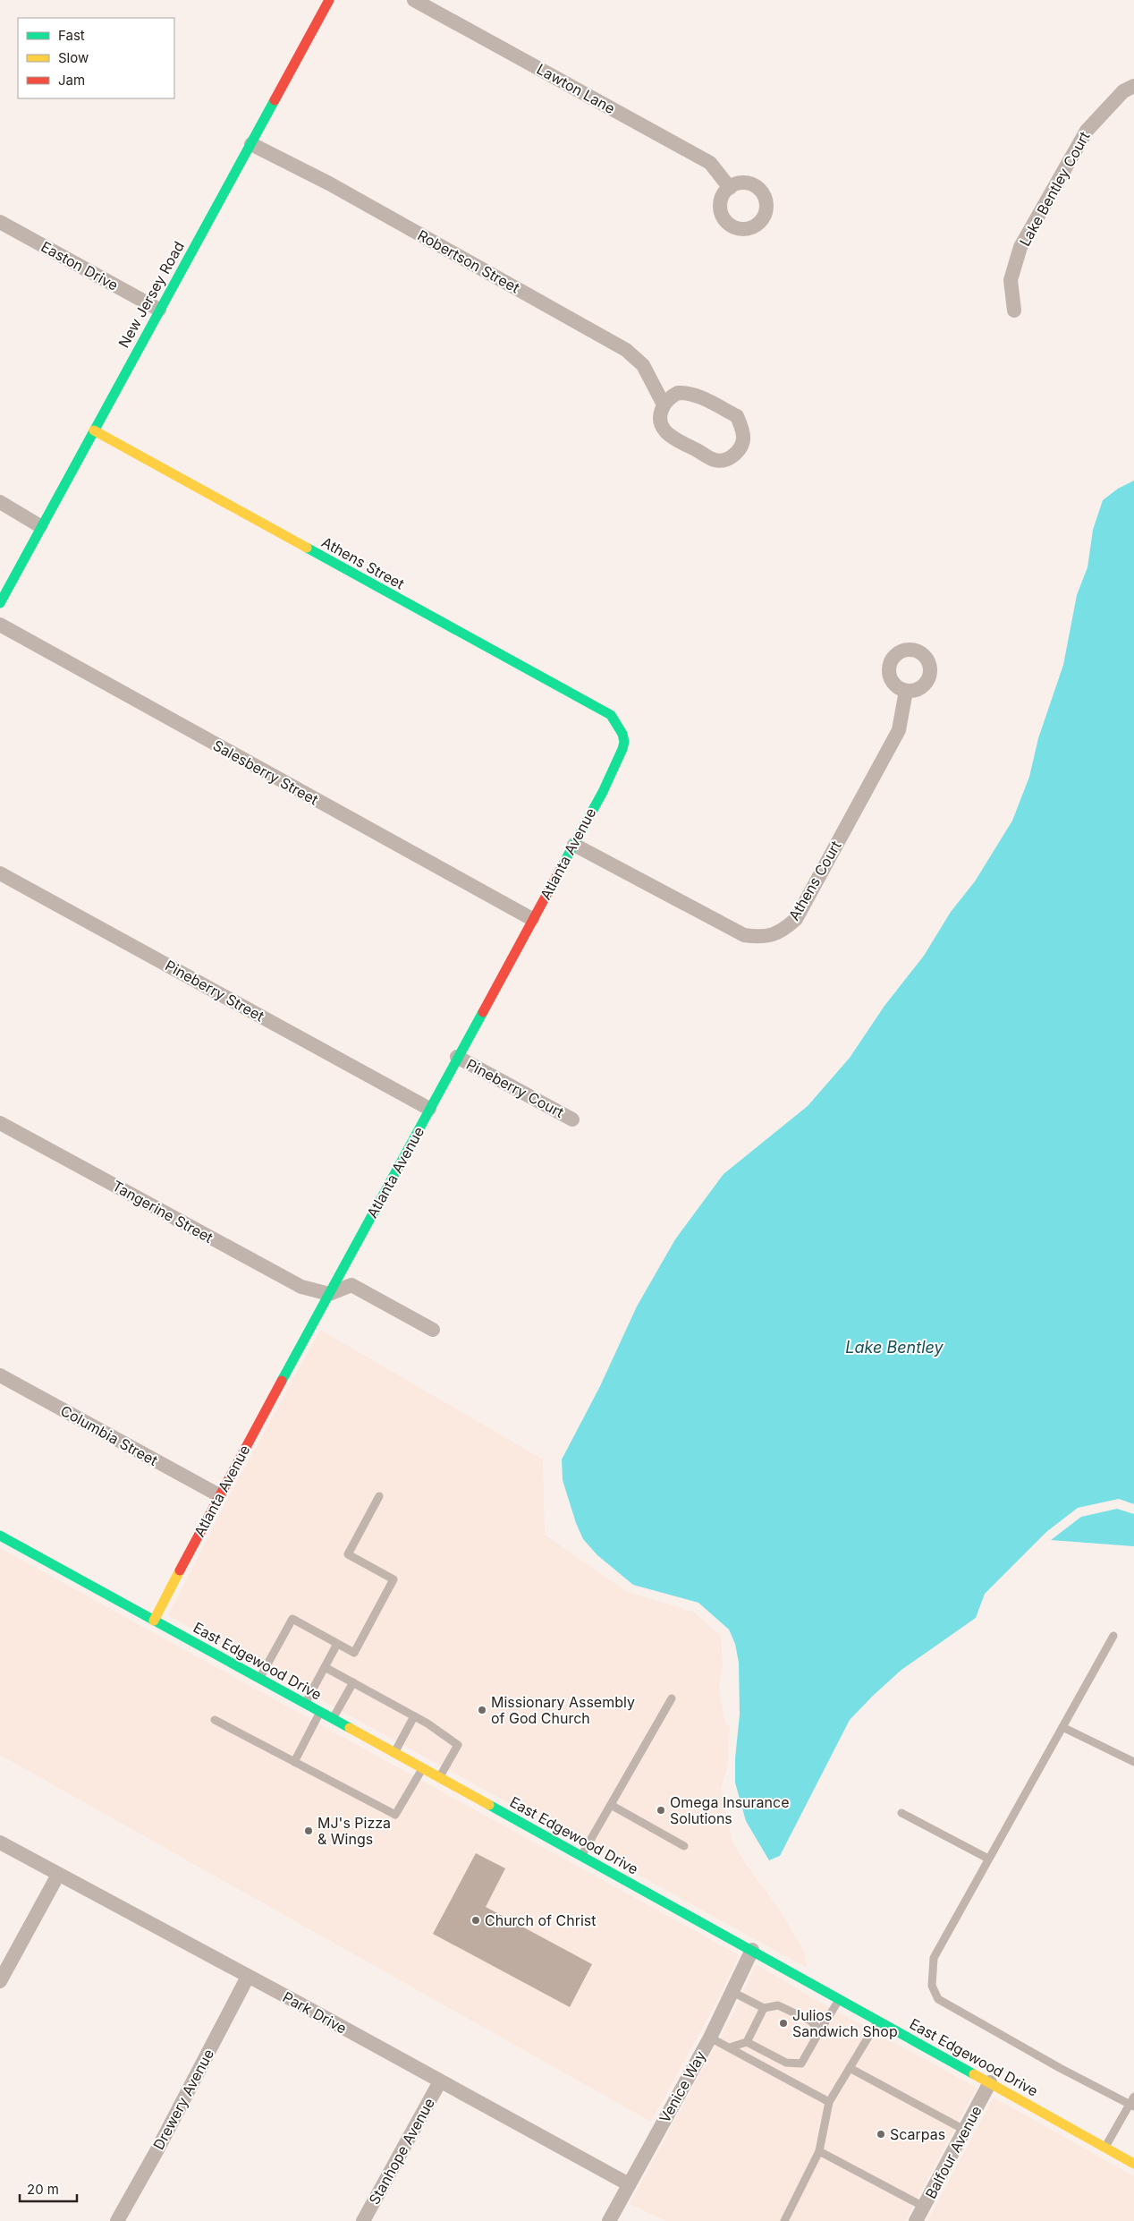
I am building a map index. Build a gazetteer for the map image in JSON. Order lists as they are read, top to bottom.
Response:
{
  "streets": {
    "street": [
      "Lawton Lane",
      "Lake Bentley Court",
      "Robertson Street",
      "Easton Drive",
      "New Jersey Road",
      "Athens Street",
      "Salesberry Street",
      "Atlanta Avenue",
      "Athens Court",
      "Pineberry Street",
      "Pineberry Court",
      "Tangerine Street",
      "Columbia Street",
      "East Edgewood Drive",
      "Park Drive",
      "Venice Way",
      "Drewery Avenue",
      "Stanhope Avenue",
      "Balfour Avenue"
    ]
  },
  "crossings": [
    ["Robertson Street", "New Jersey Road"],
    ["Easton Drive", "New Jersey Road"],
    ["New Jersey Road", "Athens Street"],
    ["Athens Street", "Atlanta Avenue"],
    ["Salesberry Street", "Atlanta Avenue"],
    ["Atlanta Avenue", "Athens Court"],
    ["Atlanta Avenue", "Pineberry Street"],
    ["Atlanta Avenue", "Pineberry Court"],
    ["Atlanta Avenue", "Tangerine Street"],
    ["Atlanta Avenue", "Columbia Street"],
    ["Atlanta Avenue", "East Edgewood Drive"],
    ["East Edgewood Drive", "Venice Way"],
    ["East Edgewood Drive", "Balfour Avenue"],
    ["Park Drive", "Venice Way"],
    ["Park Drive", "Drewery Avenue"],
    ["Park Drive", "Stanhope Avenue"]
  ],
  "water": ["Lake Bentley"],
  "places": [
    "Missionary Assembly of God Church",
    "Omega Insurance Solutions",
    "MJ's Pizza & Wings",
    "Church of Christ",
    "Julios Sandwich Shop",
    "Scarpas"
  ],
  "legend": ["Fast", "Slow", "Jam"],
  "scale_bar": "20 m"
}
